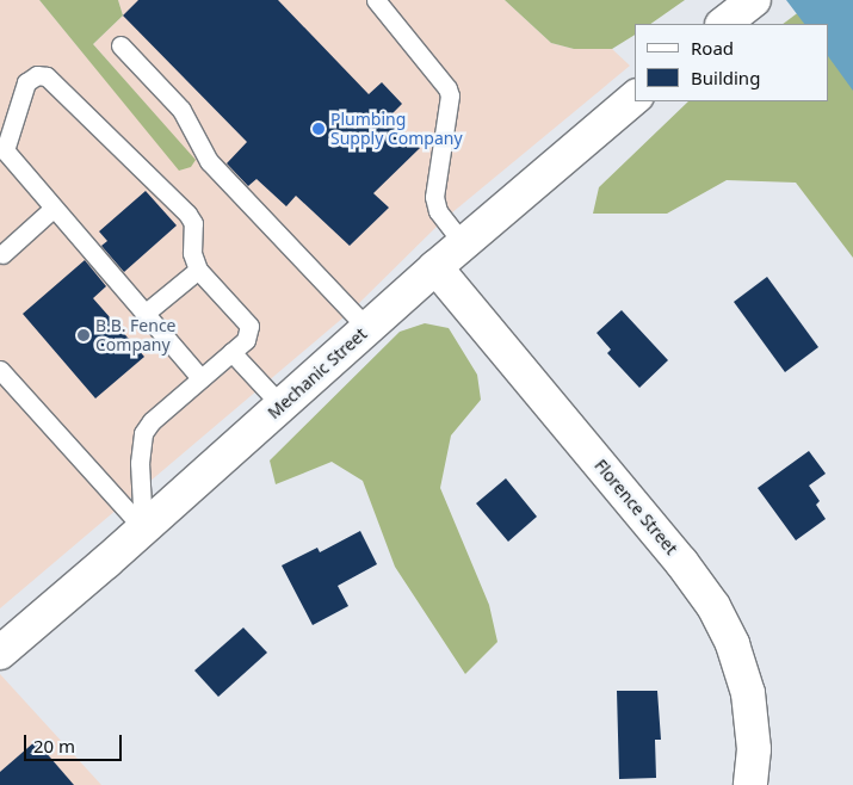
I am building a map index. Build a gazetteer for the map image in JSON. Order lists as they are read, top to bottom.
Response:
{
  "streets": {
    "main road": ["Mechanic Street", "Florence Street"]
  },
  "crossings": [
    ["Mechanic Street", "Florence Street"]
  ],
  "places": ["Plumbing Supply Company", "B.B. Fence Company"],
  "legend": ["Road", "Building"],
  "scale_bar": "20 m"
}
